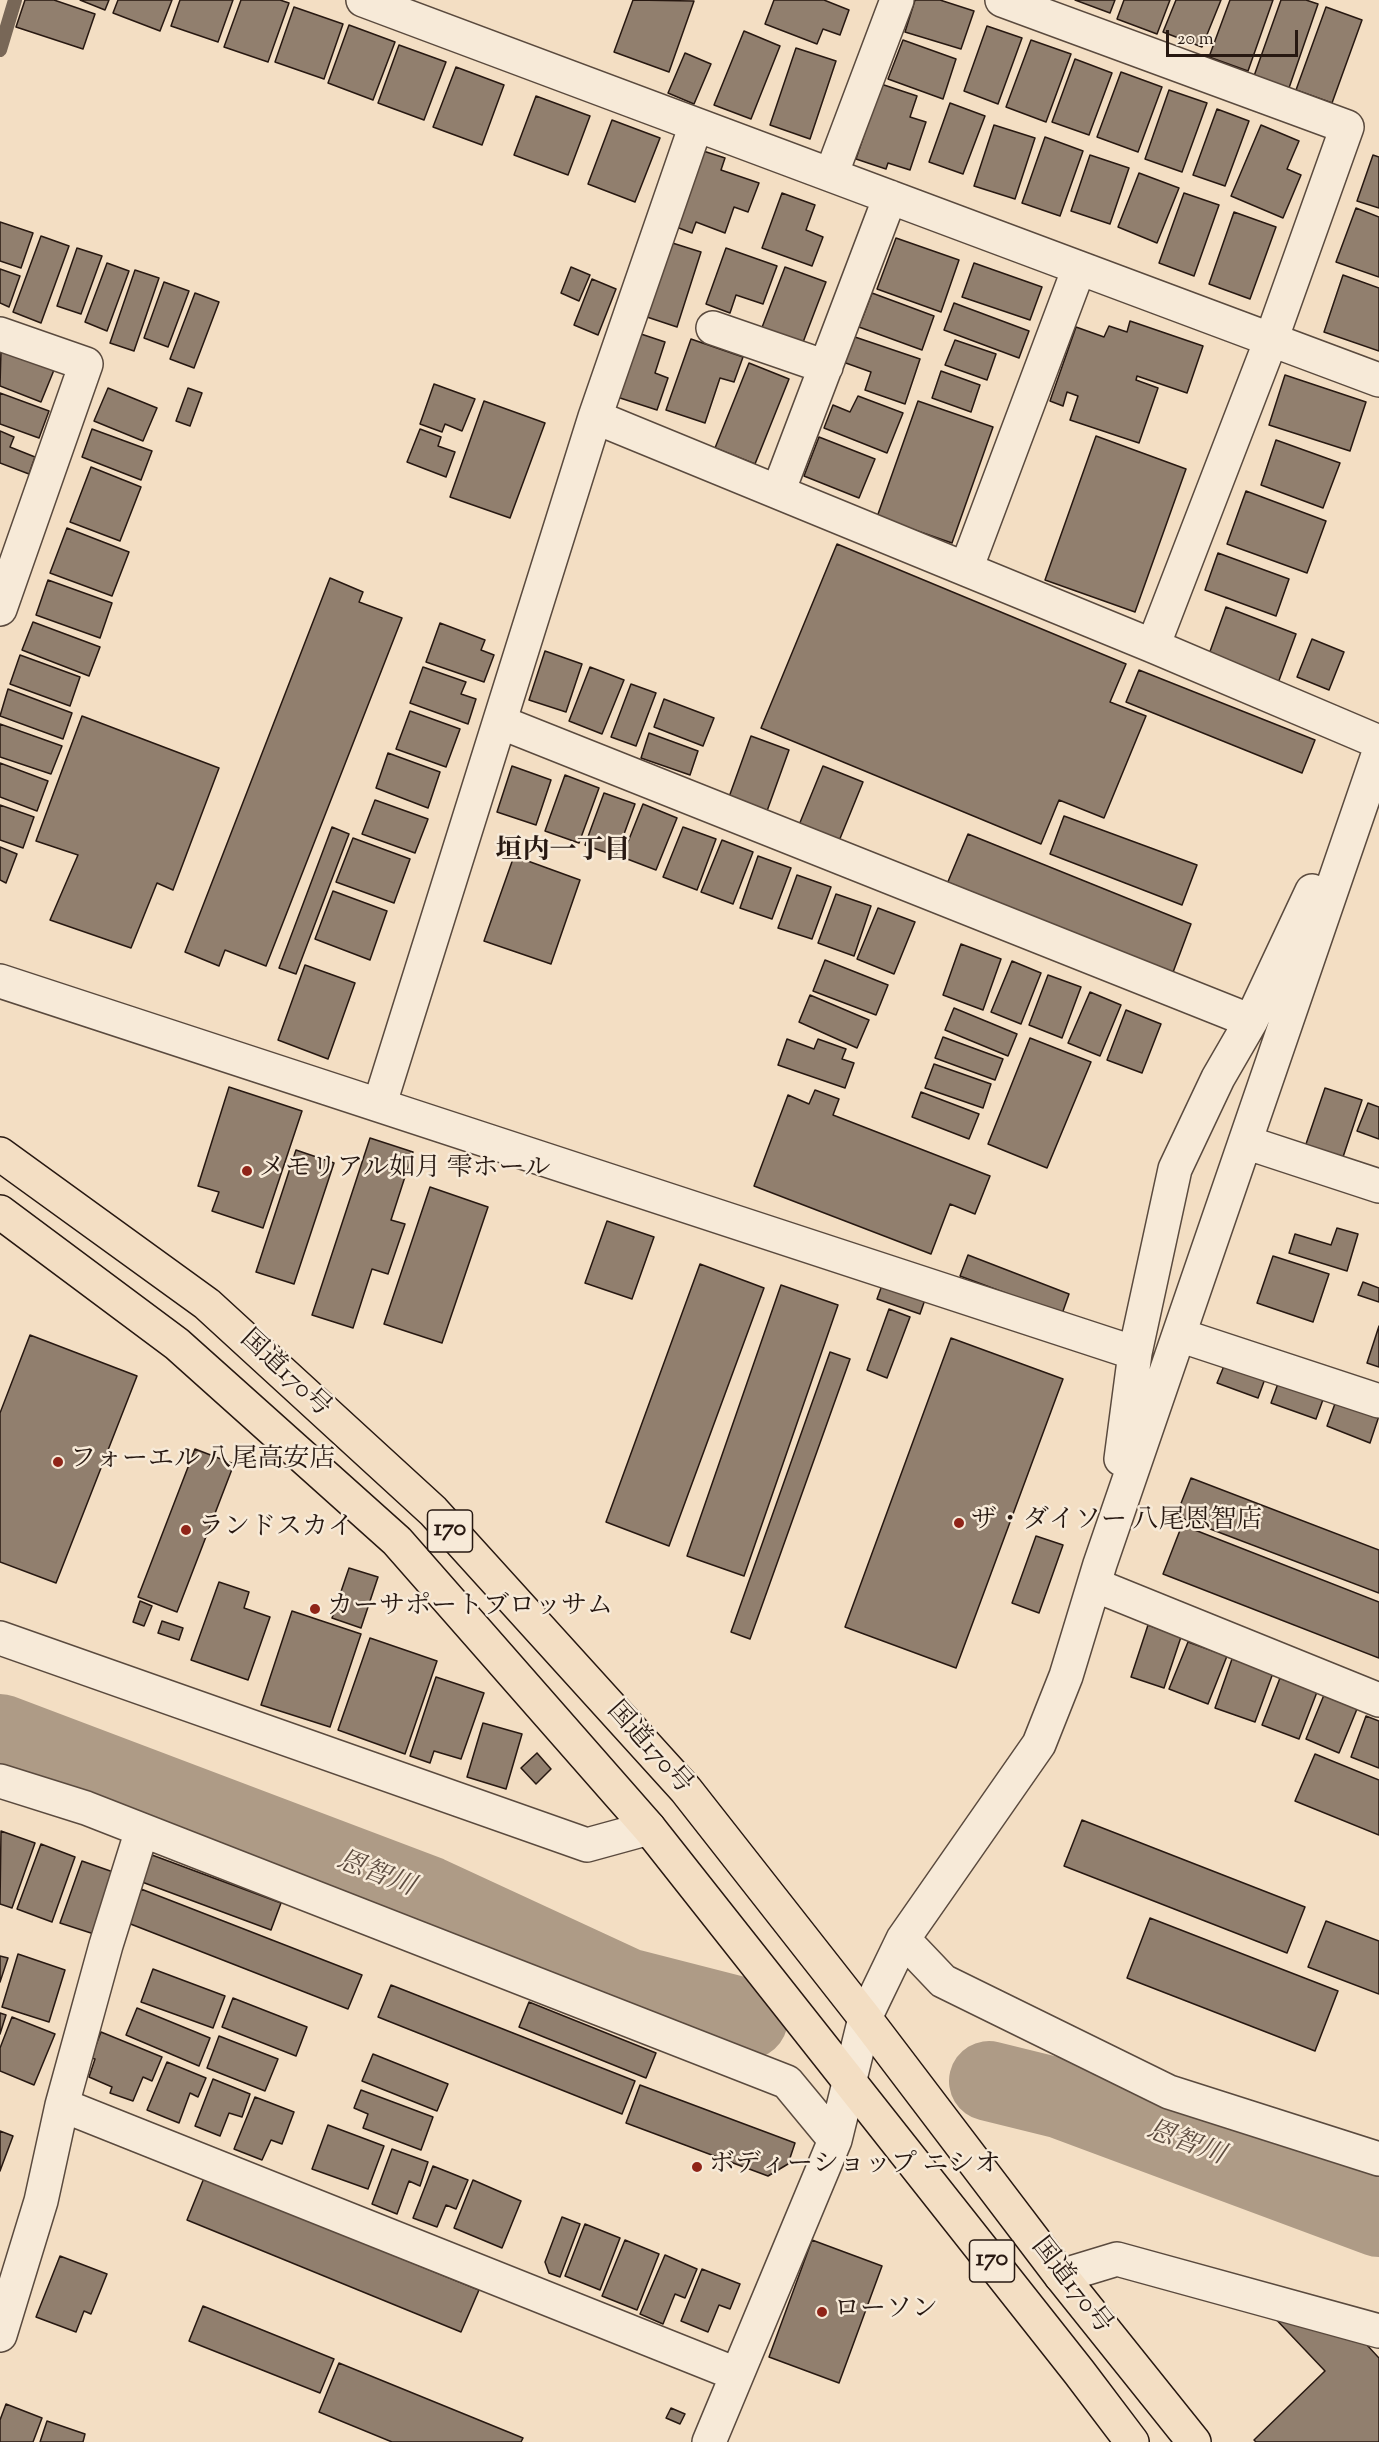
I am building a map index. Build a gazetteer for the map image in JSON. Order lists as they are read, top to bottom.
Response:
{
  "streets": {
    "highway": ["国道170号", "170"]
  },
  "districts": ["垣内一丁目"],
  "water": ["恩智川"],
  "places": [
    "メモリアル如月 雫ホール",
    "フォーエル 八尾高安店",
    "ザ・ダイソー 八尾恩智店",
    "ランドスカイ",
    "カーサポートブロッサム",
    "ボディーショップ ニシオ",
    "ローソン"
  ],
  "scale_bar": "20 m"
}
